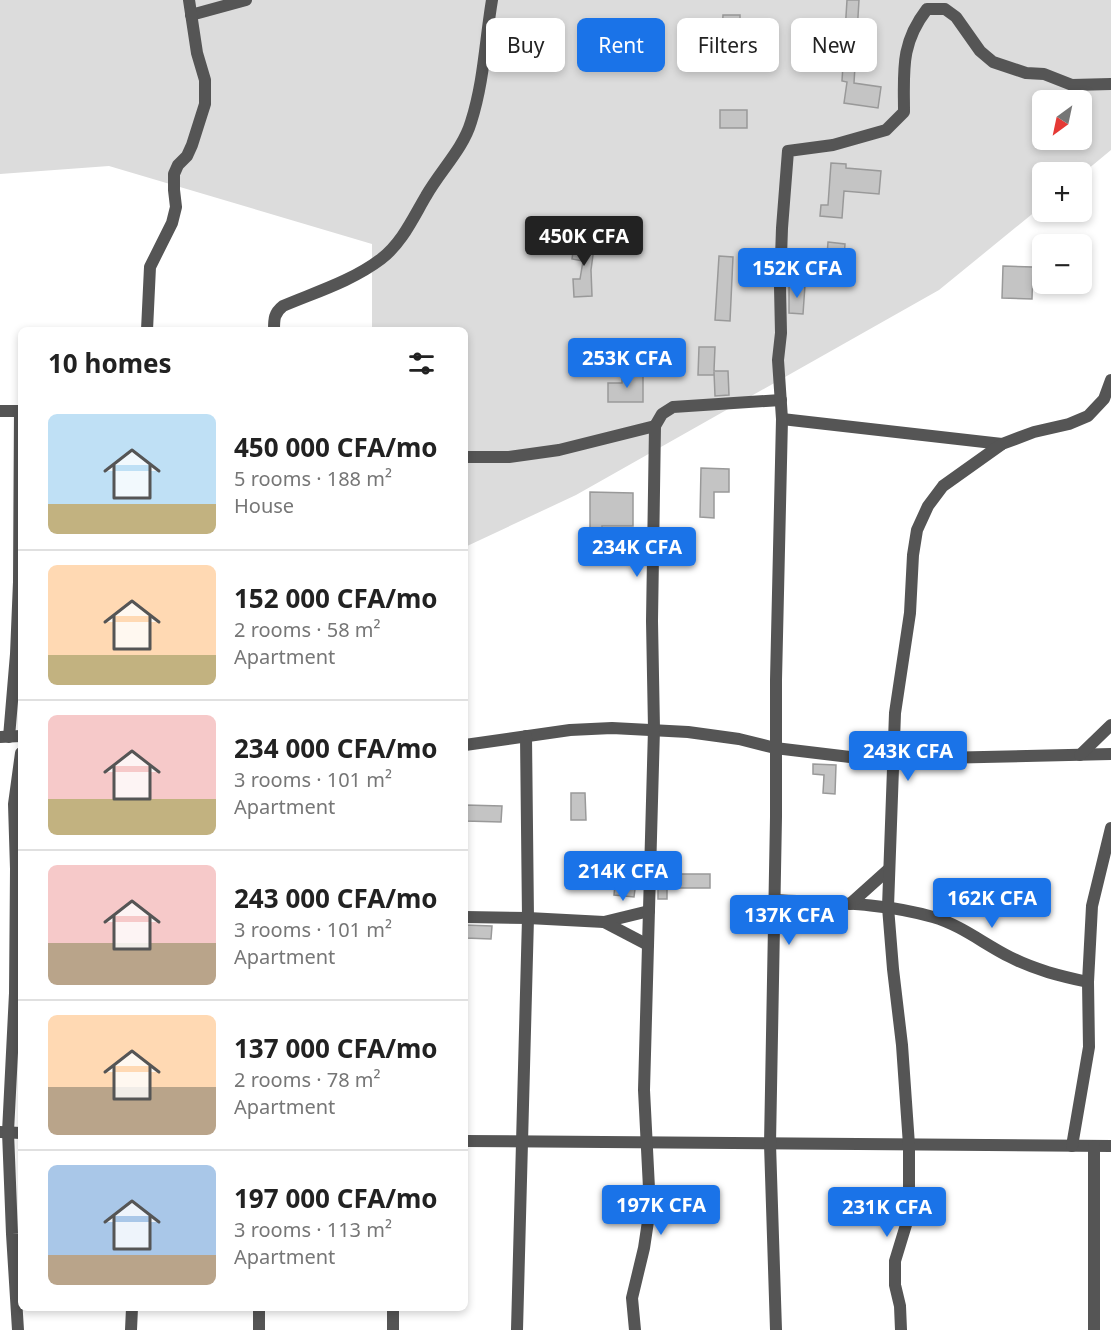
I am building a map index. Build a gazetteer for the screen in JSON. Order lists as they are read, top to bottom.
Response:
{
  "north": "bottom left",
  "page": {
    "chip": [
      "Buy",
      "Rent",
      "Filters",
      "New"
    ],
    "map_buttons": ["+", "−"],
    "price": [
      "450K CFA",
      "152K CFA",
      "253K CFA",
      "234K CFA",
      "243K CFA",
      "214K CFA",
      "162K CFA",
      "137K CFA",
      "197K CFA",
      "231K CFA"
    ],
    "heading": "10 homes",
    "list": [
      {
        "name": "450 000 CFA/mo",
        "note": "5 rooms · 188 m² · House"
      },
      {
        "name": "152 000 CFA/mo",
        "note": "2 rooms · 58 m² · Apartment"
      },
      {
        "name": "234 000 CFA/mo",
        "note": "3 rooms · 101 m² · Apartment"
      },
      {
        "name": "243 000 CFA/mo",
        "note": "3 rooms · 101 m² · Apartment"
      },
      {
        "name": "137 000 CFA/mo",
        "note": "2 rooms · 78 m² · Apartment"
      },
      {
        "name": "197 000 CFA/mo",
        "note": "3 rooms · 113 m² · Apartment"
      }
    ]
  }
}
